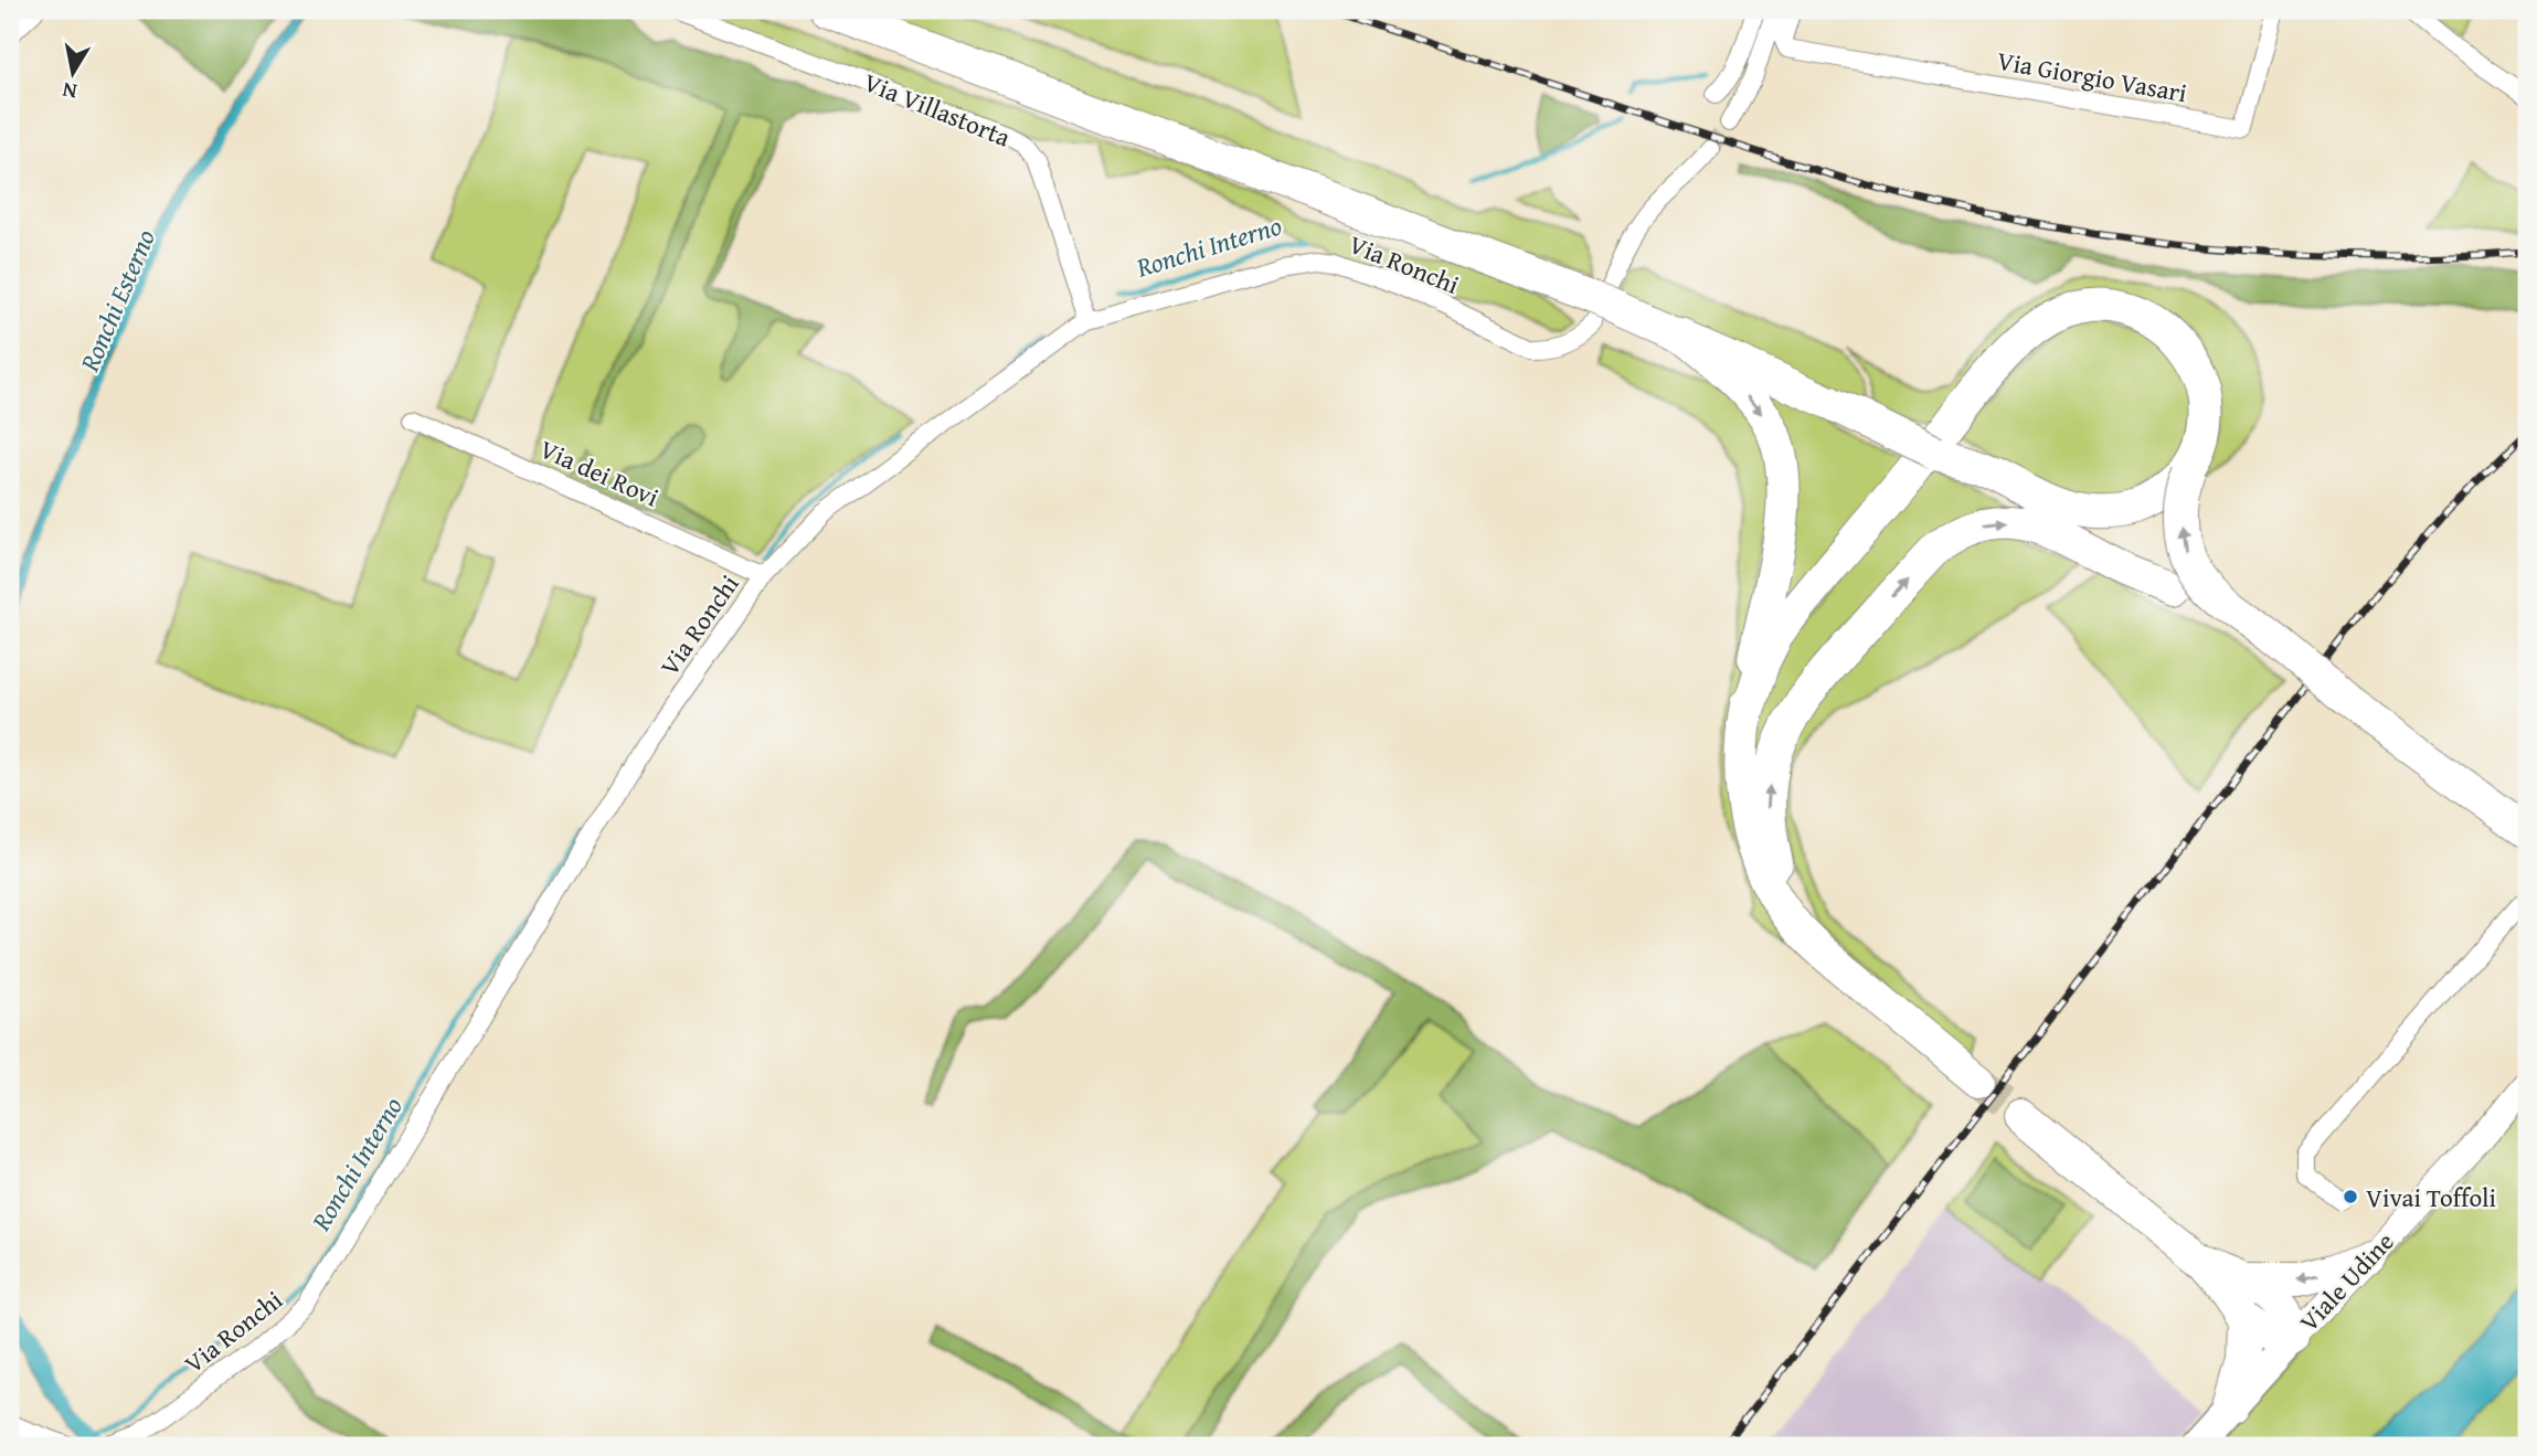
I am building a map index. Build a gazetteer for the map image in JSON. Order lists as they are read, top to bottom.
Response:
{
  "streets": {
    "main road": ["Viale Udine"],
    "street": [
      "Via Giorgio Vasari",
      "Via Villastorta",
      "Via Ronchi",
      "Via dei Rovi"
    ]
  },
  "crossings": [
    ["Via Villastorta", "Via Ronchi"],
    ["Via Ronchi", "Via dei Rovi"]
  ],
  "water": ["Ronchi Interno", "Ronchi Esterno"],
  "places": ["Vivai Toffoli"],
  "north": "bottom"
}
